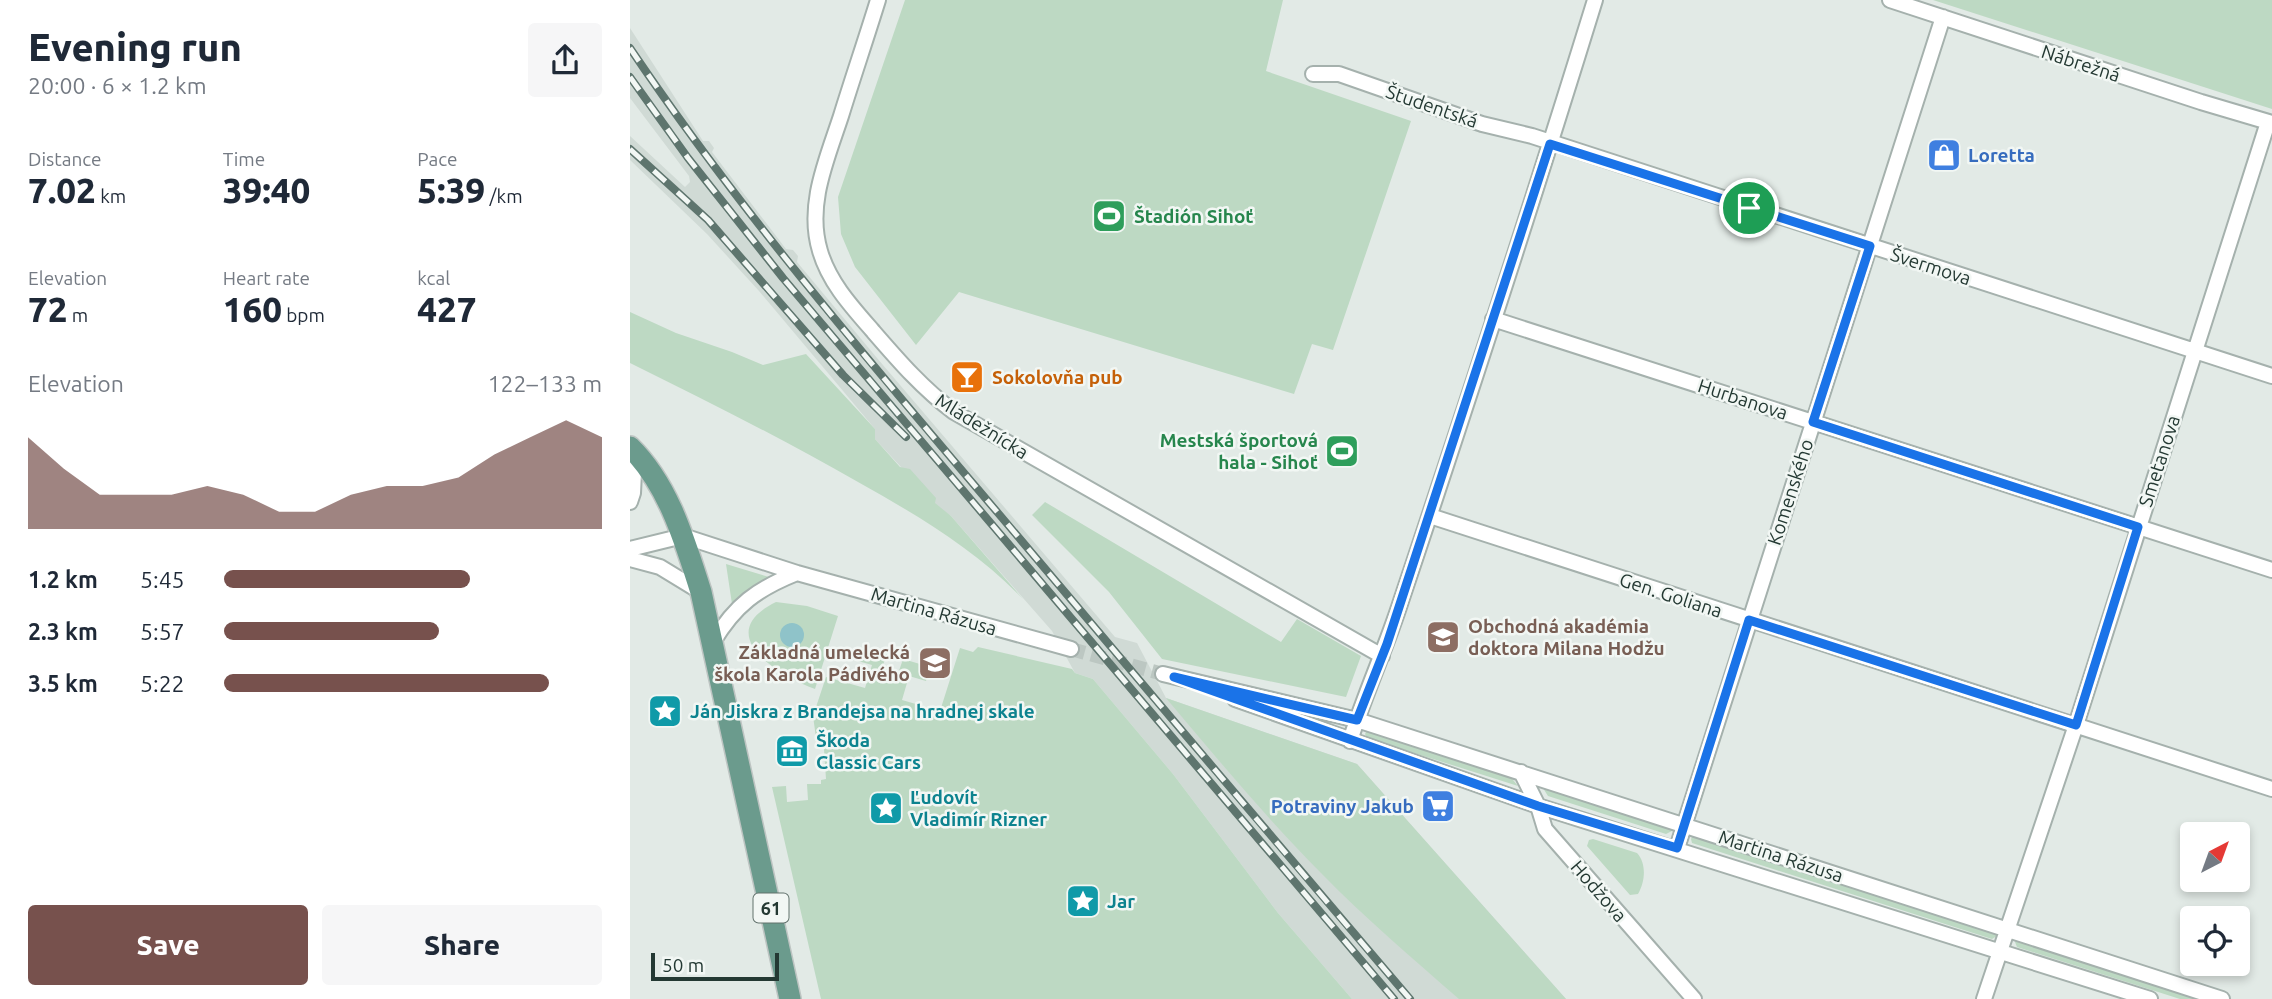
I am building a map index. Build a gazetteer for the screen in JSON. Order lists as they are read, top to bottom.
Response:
{
  "streets": {
    "main road": ["61"],
    "street": [
      "Nábrežná",
      "Študentská",
      "Švermova",
      "Hurbanova",
      "Mládežnícka",
      "Smetanova",
      "Komenského",
      "Gen. Goliana",
      "Martina Rázusa",
      "Hodžova"
    ]
  },
  "crossings": [
    ["Nábrežná", "Smetanova"],
    ["Nábrežná", "Komenského"],
    ["Študentská", "Švermova"],
    ["Švermova", "Smetanova"],
    ["Švermova", "Komenského"],
    ["Hurbanova", "Smetanova"],
    ["Hurbanova", "Komenského"],
    ["Smetanova", "Gen. Goliana"],
    ["Smetanova", "Martina Rázusa"],
    ["Komenského", "Gen. Goliana"],
    ["Komenského", "Martina Rázusa"],
    ["Martina Rázusa", "Hodžova"],
    ["Martina Rázusa", "61"]
  ],
  "places": {
    "shop": ["Loretta"],
    "sports": ["Štadión Sihoť", "Mestská športová hala - Sihoť"],
    "bar": ["Sokolovňa pub"],
    "school or university": ["Obchodná akadémia doktora Milana Hodžu", "Základná umelecká škola Karola Pádivého"],
    "place": ["Ján Jiskra z Brandejsa na hradnej skale", "Ľudovít Vladimír Rizner", "Jar"],
    "museum": ["Škoda Classic Cars"],
    "supermarket": ["Potraviny Jakub"]
  },
  "scale_bar": "50 m",
  "north": "top right",
  "page": {
    "heading": ["Evening run", "20:00 · 6 × 1.2 km"],
    "stats": [
      ["Distance", "7.02 km"],
      ["Time", "39:40"],
      ["Pace", "5:39 /km"],
      ["Elevation", "72 m"],
      ["Heart rate", "160 bpm"],
      ["kcal", "427"]
    ],
    "chart": ["Elevation", "122–133 m"],
    "list": [
      {
        "name": "1.2 km",
        "note": "5:45"
      },
      {
        "name": "2.3 km",
        "note": "5:57"
      },
      {
        "name": "3.5 km",
        "note": "5:22"
      }
    ],
    "buttons": ["Save", "Share"],
    "scale": "50 m"
  }
}
